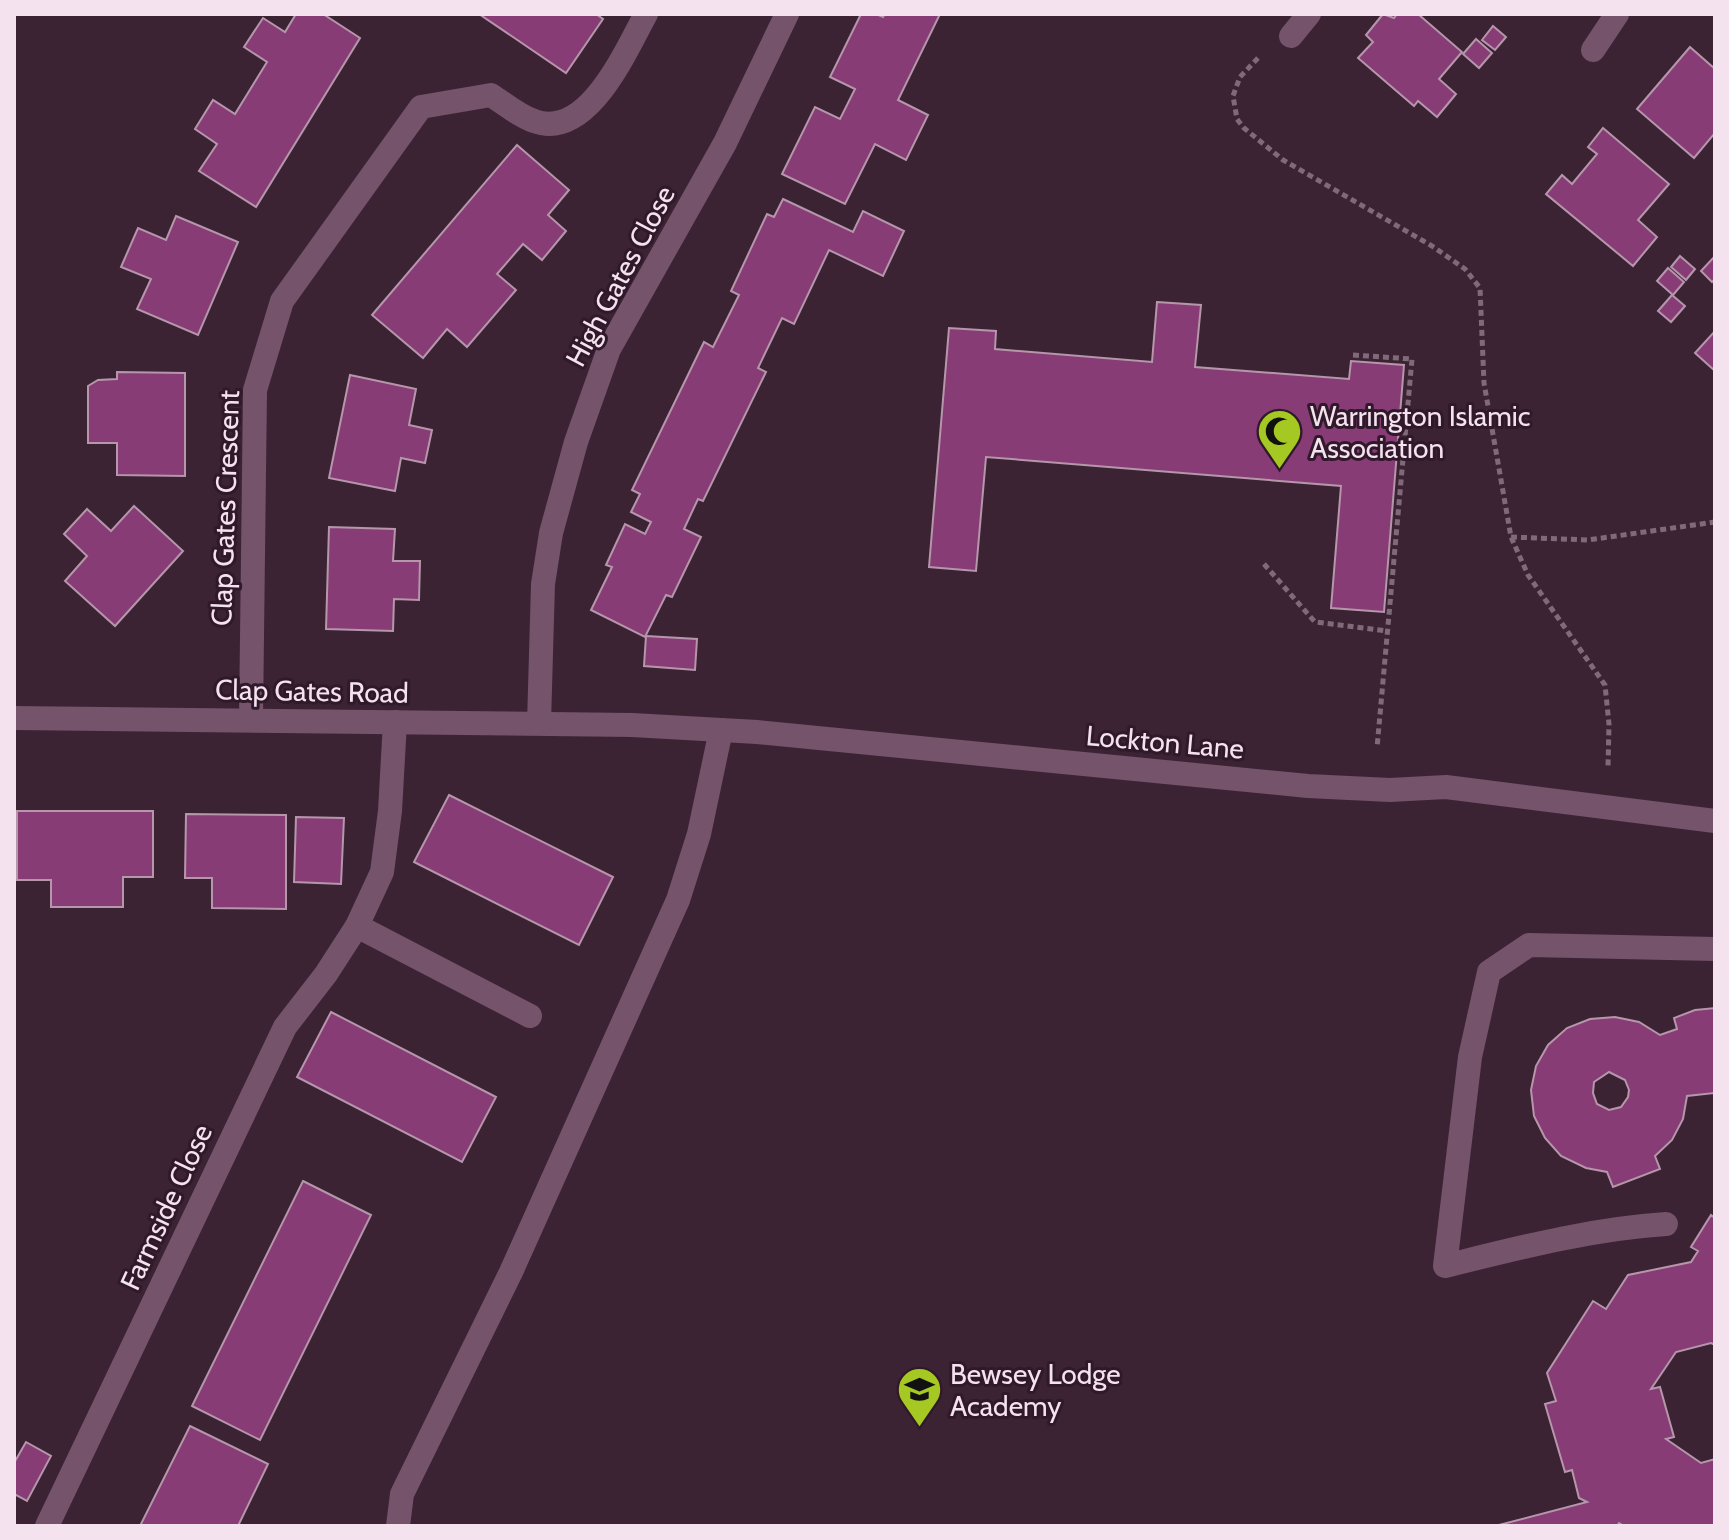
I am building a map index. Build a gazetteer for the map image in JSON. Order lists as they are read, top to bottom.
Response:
{
  "streets": {
    "street": [
      "High Gates Close",
      "Clap Gates Crescent",
      "Clap Gates Road",
      "Lockton Lane",
      "Farmside Close"
    ]
  },
  "crossings": [
    ["High Gates Close", "Clap Gates Road"],
    ["Clap Gates Crescent", "Clap Gates Road"],
    ["Clap Gates Road", "Lockton Lane"],
    ["Clap Gates Road", "Farmside Close"]
  ],
  "places": {
    "mosque": ["Warrington Islamic Association"],
    "school or university": ["Bewsey Lodge Academy"]
  }
}
